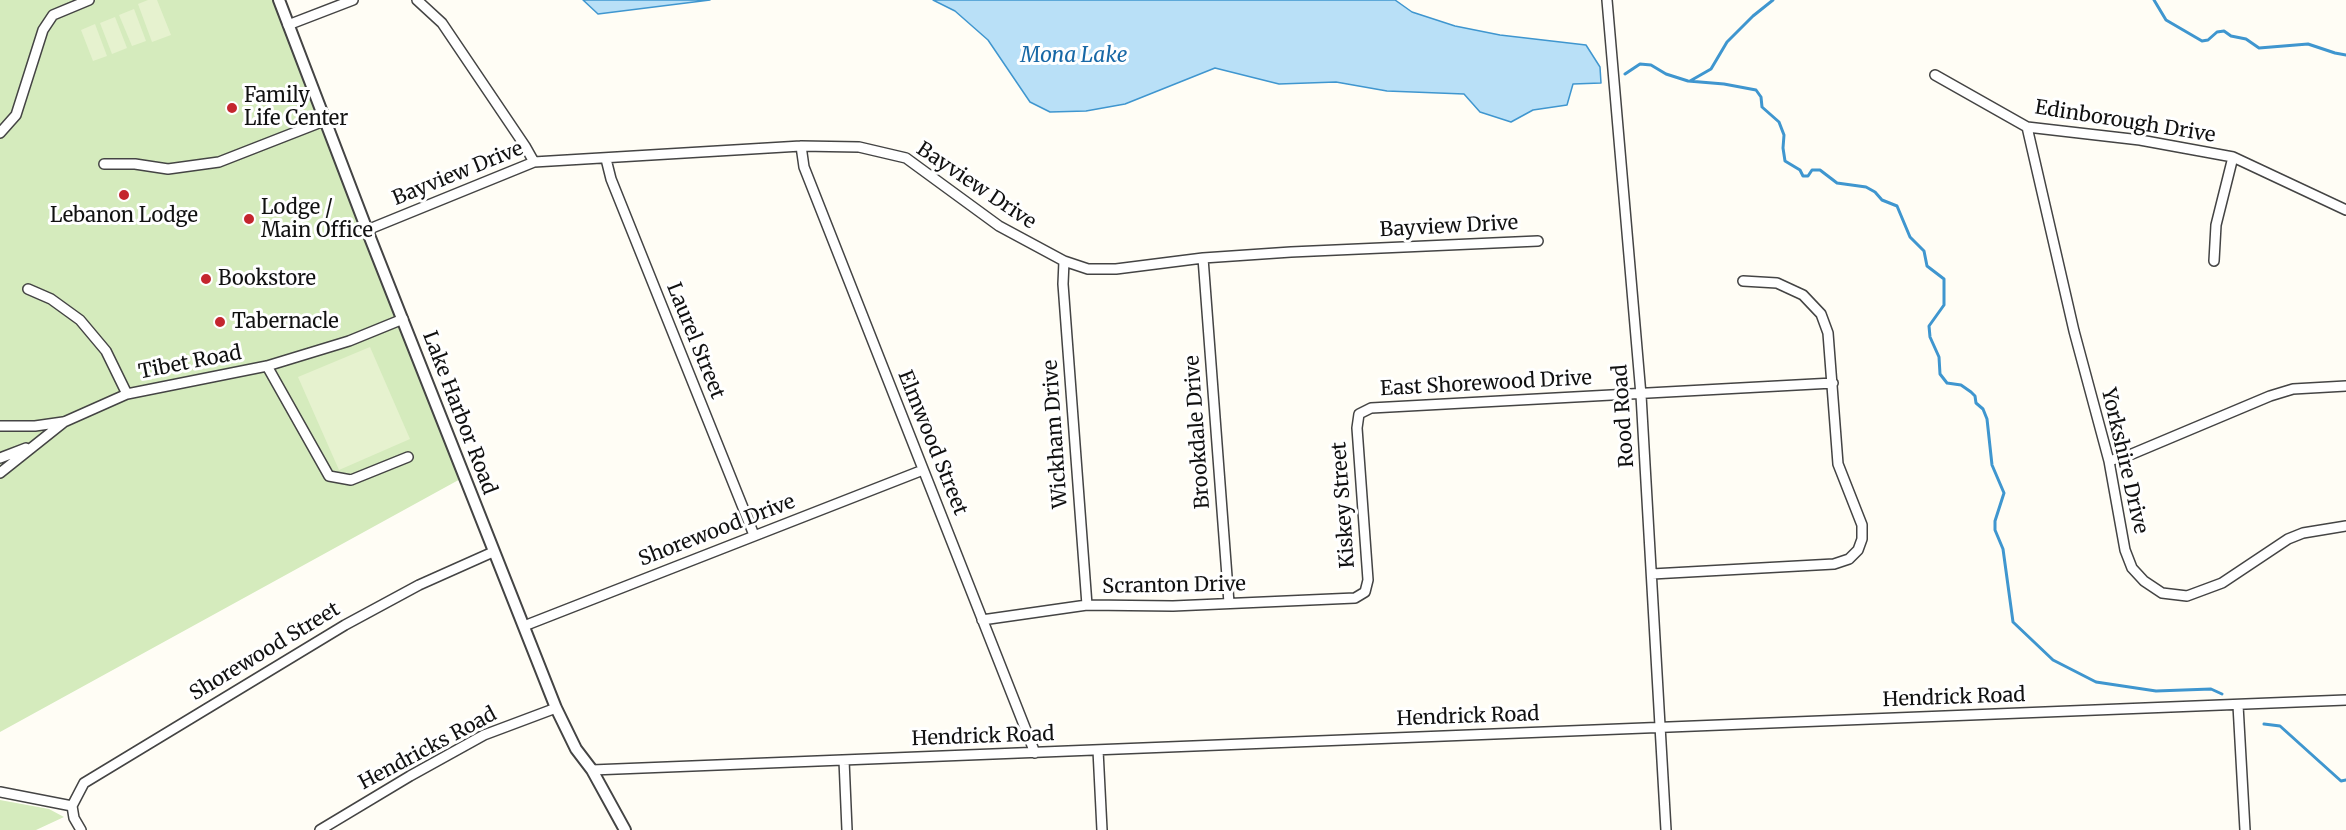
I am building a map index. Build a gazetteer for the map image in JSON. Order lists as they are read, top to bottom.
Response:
{
  "streets": {
    "street": [
      "Edinborough Drive",
      "Bayview Drive",
      "Laurel Street",
      "Tibet Road",
      "East Shorewood Drive",
      "Lake Harbor Road",
      "Rood Road",
      "Brookdale Drive",
      "Wickham Drive",
      "Elmwood Street",
      "Yorkshire Drive",
      "Kiskey Street",
      "Shorewood Drive",
      "Scranton Drive",
      "Shorewood Street",
      "Hendrick Road",
      "Hendricks Road"
    ]
  },
  "crossings": [
    ["Edinborough Drive", "Yorkshire Drive"],
    ["Bayview Drive", "Laurel Street"],
    ["Bayview Drive", "Lake Harbor Road"],
    ["Bayview Drive", "Brookdale Drive"],
    ["Bayview Drive", "Wickham Drive"],
    ["Bayview Drive", "Elmwood Street"],
    ["Laurel Street", "Shorewood Drive"],
    ["Tibet Road", "Lake Harbor Road"],
    ["East Shorewood Drive", "Rood Road"],
    ["East Shorewood Drive", "Kiskey Street"],
    ["Lake Harbor Road", "Shorewood Drive"],
    ["Lake Harbor Road", "Shorewood Street"],
    ["Lake Harbor Road", "Hendrick Road"],
    ["Lake Harbor Road", "Hendricks Road"],
    ["Rood Road", "Hendrick Road"],
    ["Brookdale Drive", "Scranton Drive"],
    ["Wickham Drive", "Scranton Drive"],
    ["Elmwood Street", "Shorewood Drive"],
    ["Elmwood Street", "Scranton Drive"],
    ["Elmwood Street", "Hendrick Road"],
    ["Kiskey Street", "Scranton Drive"]
  ],
  "water": ["Mona Lake"],
  "places": [
    "Family Life Center",
    "Lebanon Lodge",
    "Lodge / Main Office",
    "Bookstore",
    "Tabernacle"
  ]
}
